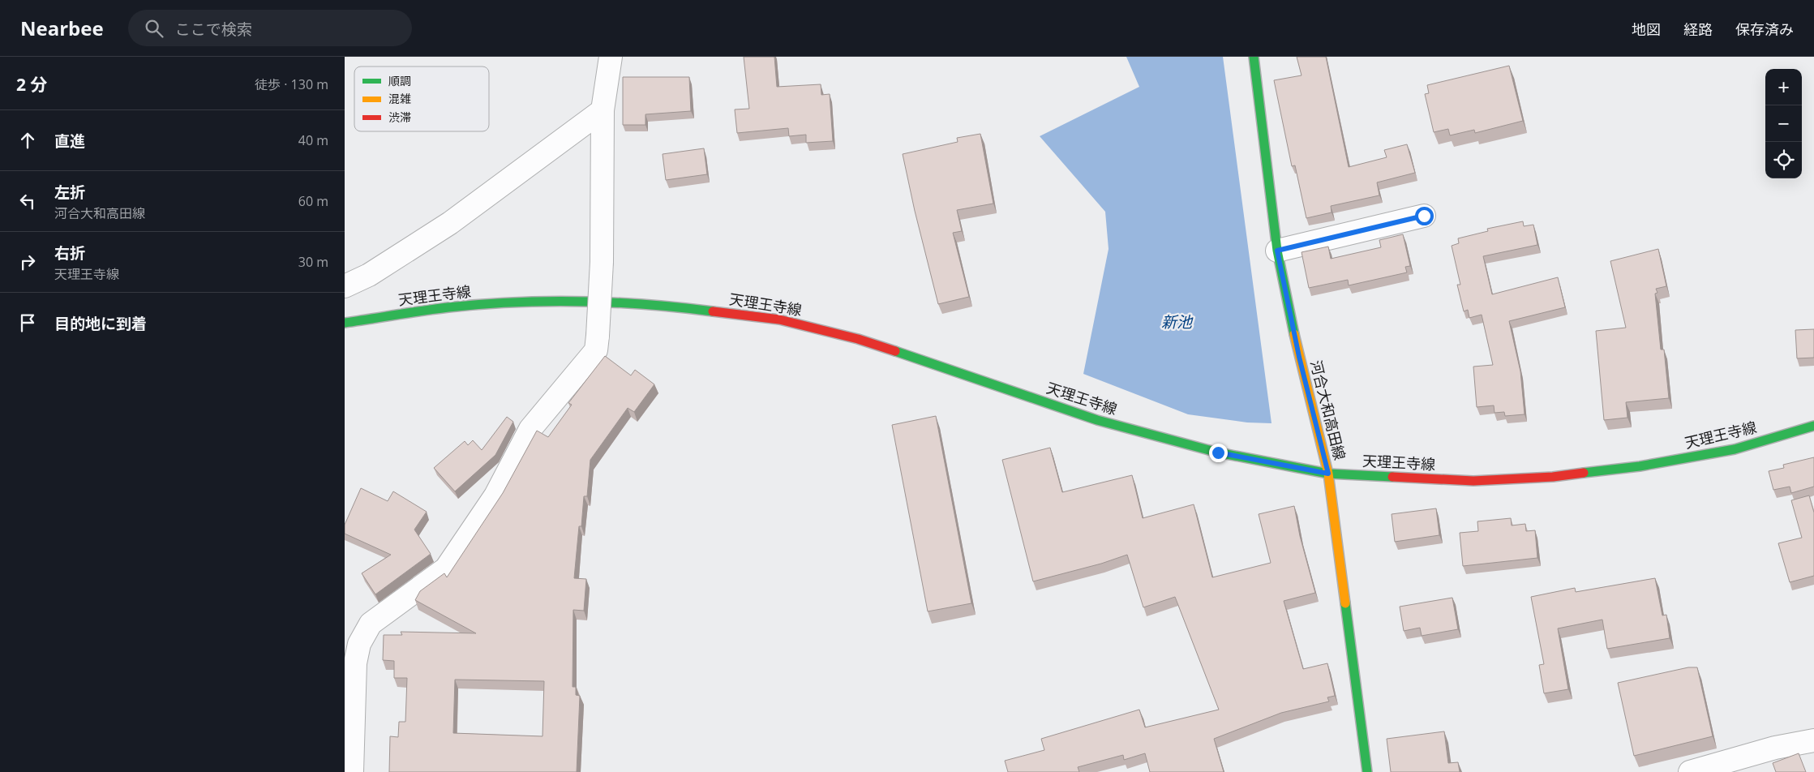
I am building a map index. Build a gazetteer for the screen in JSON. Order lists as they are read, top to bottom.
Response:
{
  "streets": {
    "main road": ["天理王寺線", "河合大和高田線"]
  },
  "crossings": [
    ["天理王寺線", "河合大和高田線"]
  ],
  "water": ["新池"],
  "legend": ["順調", "混雑", "渋滞"],
  "page": {
    "header": "Nearbee",
    "search": "ここで検索",
    "nav": ["地図", "経路", "保存済み"],
    "heading": ["2 分", "徒歩 · 130 m"],
    "map_buttons": ["+", "−"],
    "list": [
      ["直進", "40 m"],
      ["左折", "河合大和高田線", "60 m"],
      ["右折", "天理王寺線", "30 m"],
      "目的地に到着"
    ]
  }
}
